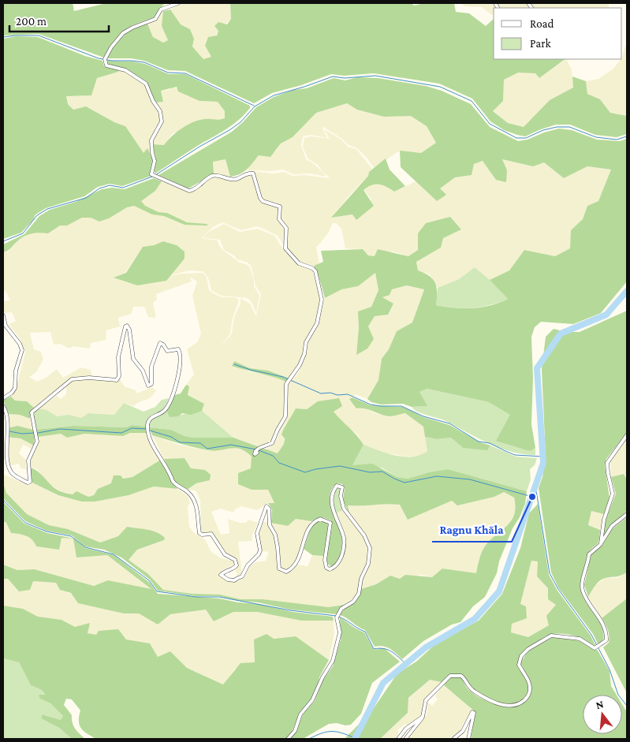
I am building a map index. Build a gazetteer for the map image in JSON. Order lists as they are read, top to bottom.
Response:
{
  "places": ["Ragnu Khāla"],
  "legend": ["Road", "Park"],
  "scale_bar": "200 m",
  "north": "top"
}
